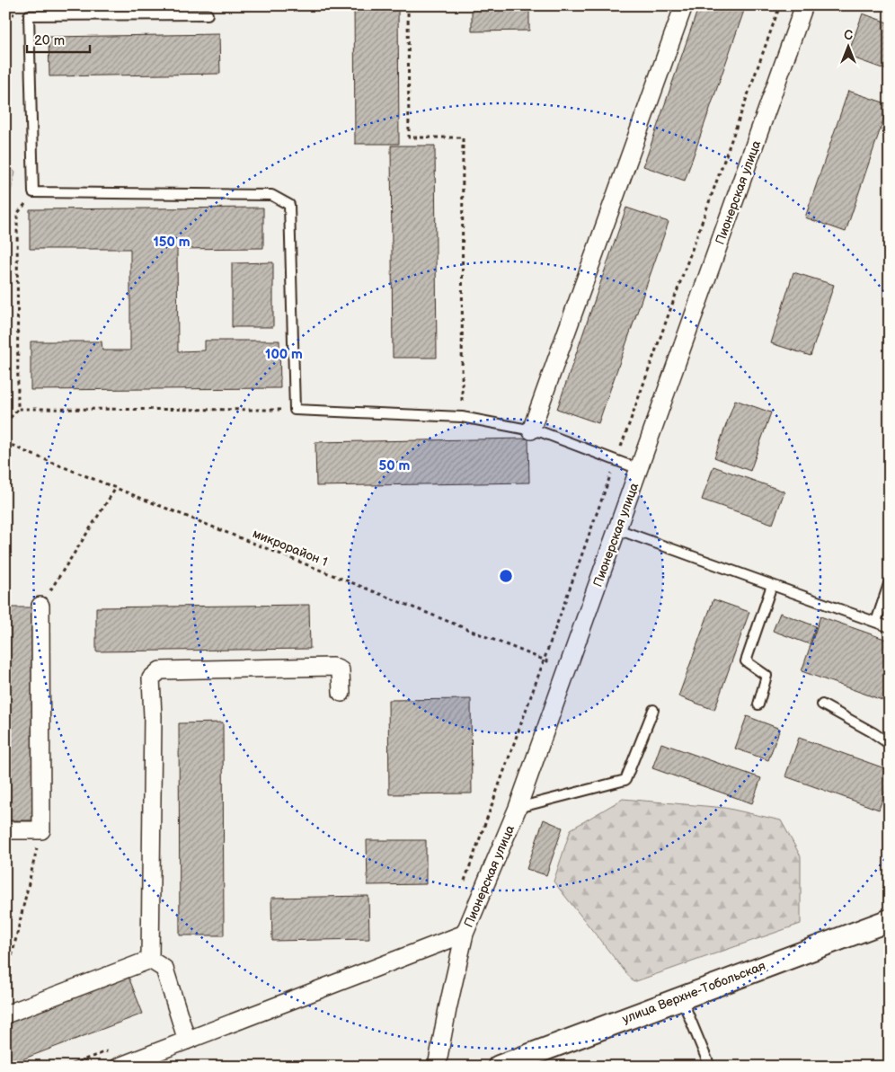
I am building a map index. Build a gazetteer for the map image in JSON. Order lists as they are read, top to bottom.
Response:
{
  "streets": {
    "street": ["Пионерская улица", "улица Верхне-Тобольская"],
    "path": ["микрорайон 1"]
  },
  "crossings": [
    ["Пионерская улица", "микрорайон 1"]
  ],
  "scale_bar": "20 m",
  "north": "top",
  "rings": ["150 m", "100 m", "50 m"]
}
